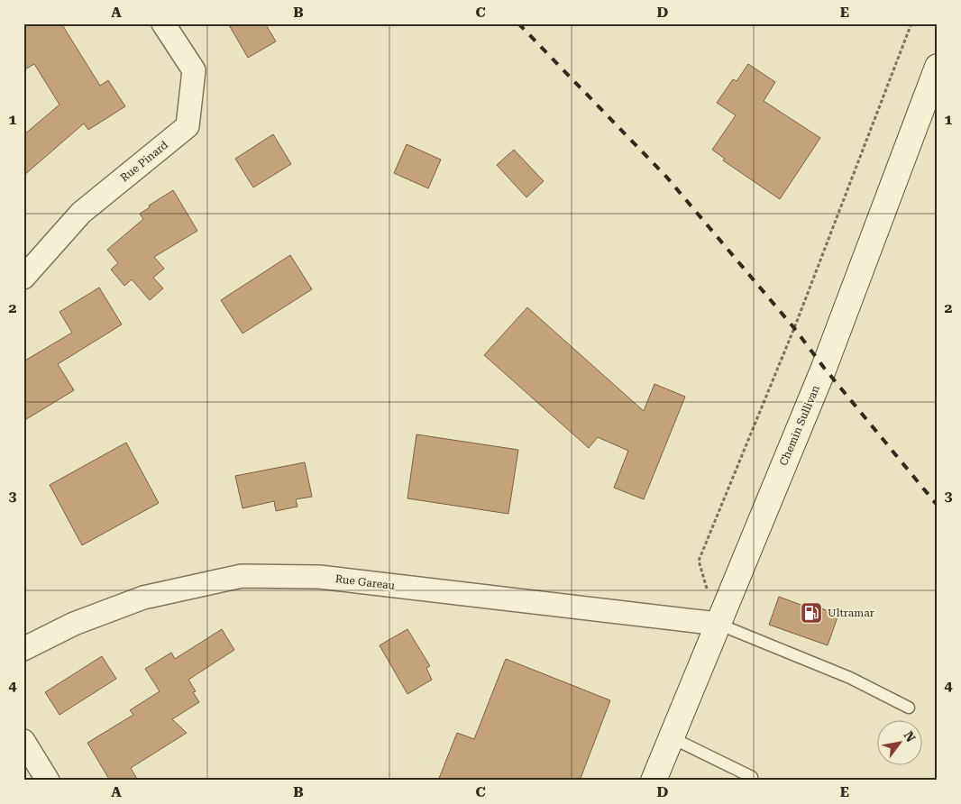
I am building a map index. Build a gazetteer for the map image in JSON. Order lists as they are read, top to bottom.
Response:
{
  "streets": {
    "main road": ["Chemin Sullivan"],
    "street": ["Rue Pinard", "Rue Gareau"]
  },
  "crossings": [
    ["Chemin Sullivan", "Rue Gareau"]
  ],
  "places": {
    "fuel station": ["Ultramar"]
  },
  "north": "top right",
  "grid": {
    "columns": [
      "A",
      "B",
      "C",
      "D",
      "E"
    ],
    "rows": [
      "1",
      "2",
      "3",
      "4"
    ]
  }
}
